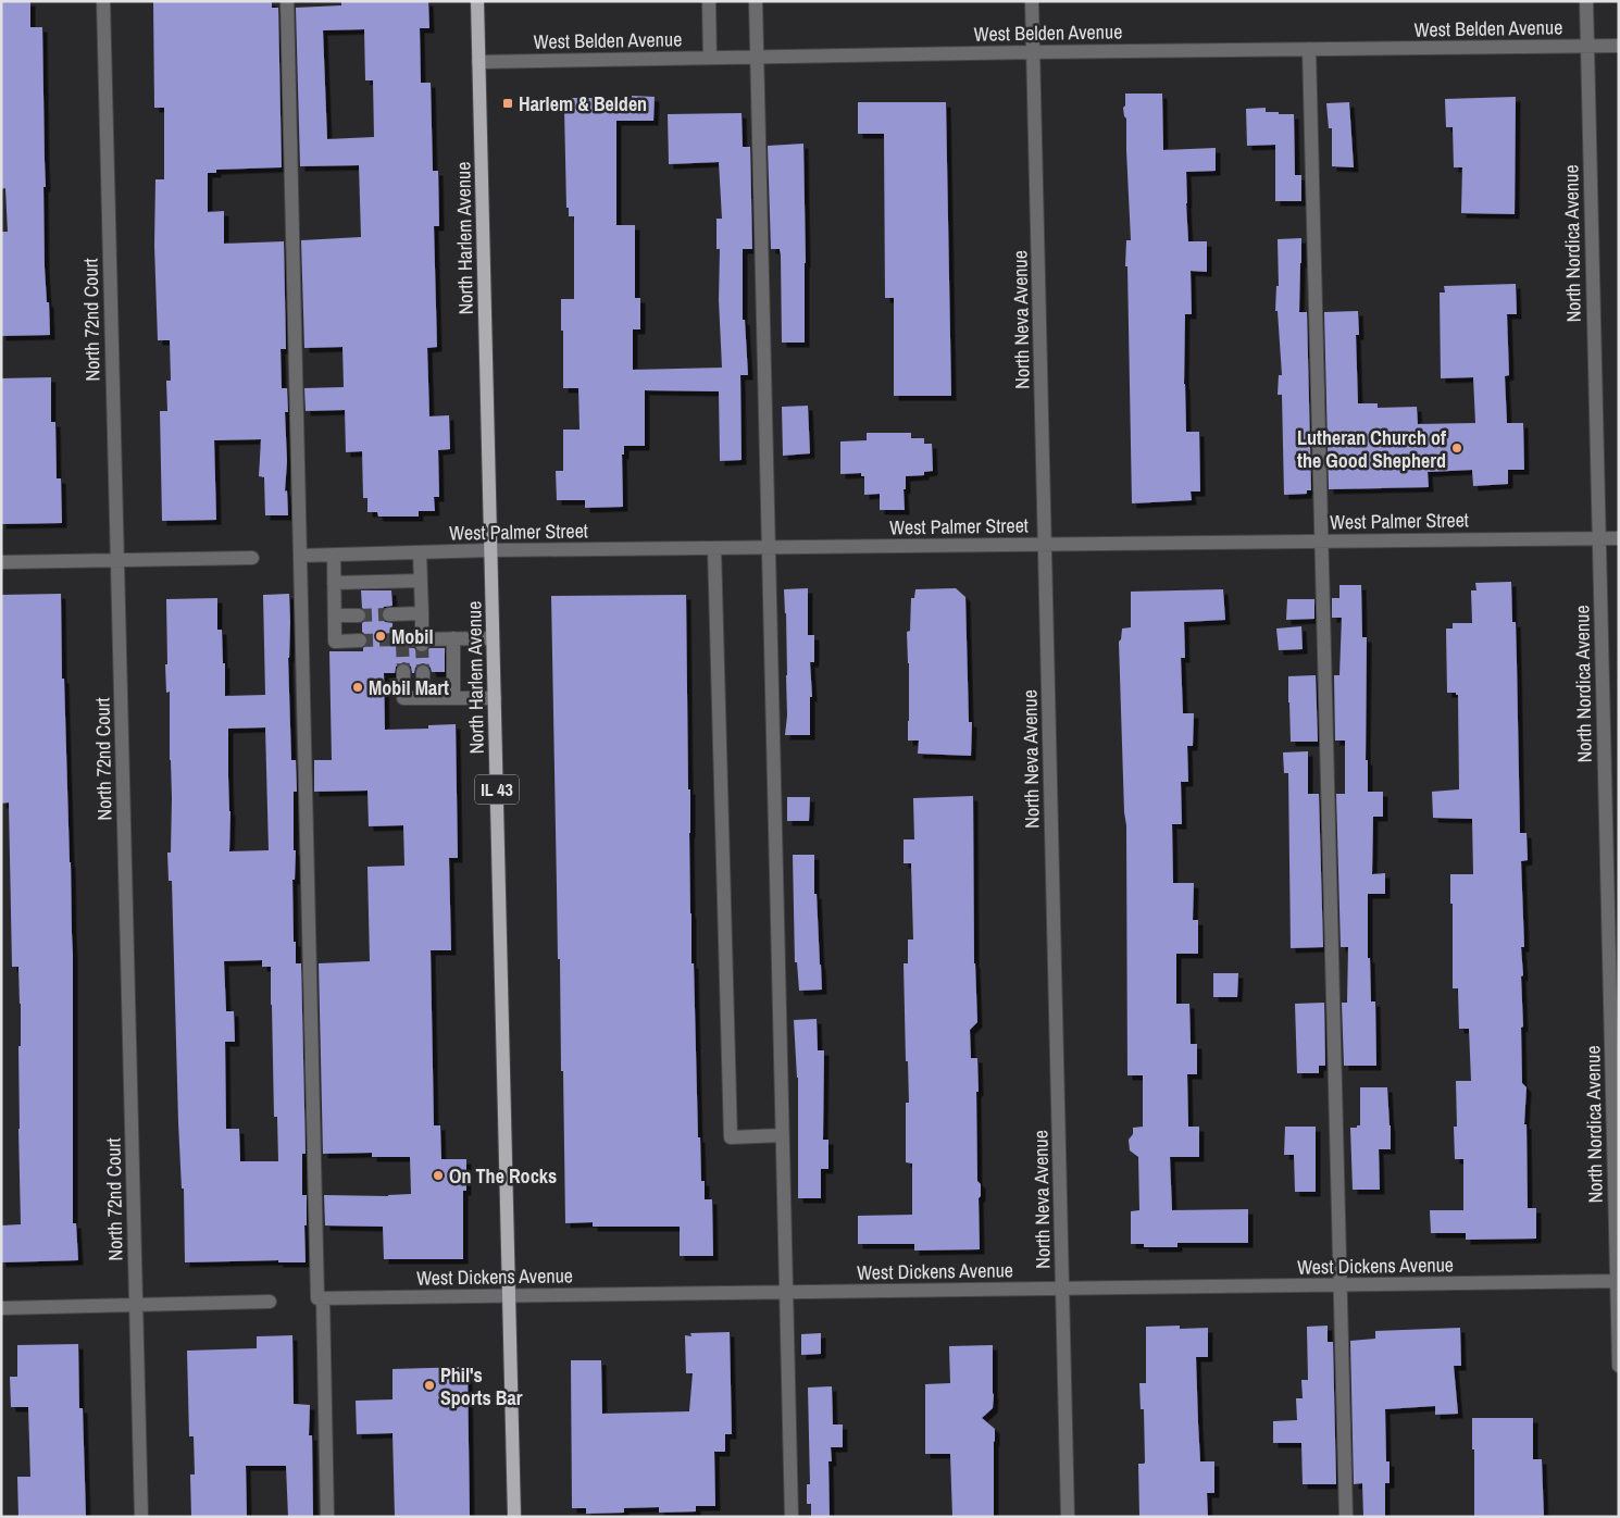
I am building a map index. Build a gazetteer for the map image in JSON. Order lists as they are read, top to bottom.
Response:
{
  "streets": {
    "main road": ["North Harlem Avenue", "IL 43"],
    "street": [
      "West Belden Avenue",
      "North Nordica Avenue",
      "North 72nd Court",
      "North Neva Avenue",
      "West Palmer Street",
      "West Dickens Avenue"
    ]
  },
  "crossings": [
    ["West Belden Avenue", "North Harlem Avenue"],
    ["West Belden Avenue", "North Nordica Avenue"],
    ["West Belden Avenue", "North Neva Avenue"],
    ["North Harlem Avenue", "West Palmer Street"],
    ["North Harlem Avenue", "West Dickens Avenue"],
    ["North Nordica Avenue", "West Palmer Street"],
    ["North Nordica Avenue", "West Dickens Avenue"],
    ["North Neva Avenue", "West Palmer Street"],
    ["North Neva Avenue", "West Dickens Avenue"]
  ],
  "places": {
    "transit": ["Harlem & Belden"],
    "other": [
      "Lutheran Church of the Good Shepherd",
      "Mobil",
      "Mobil Mart",
      "On The Rocks",
      "Phil's Sports Bar"
    ]
  }
}
